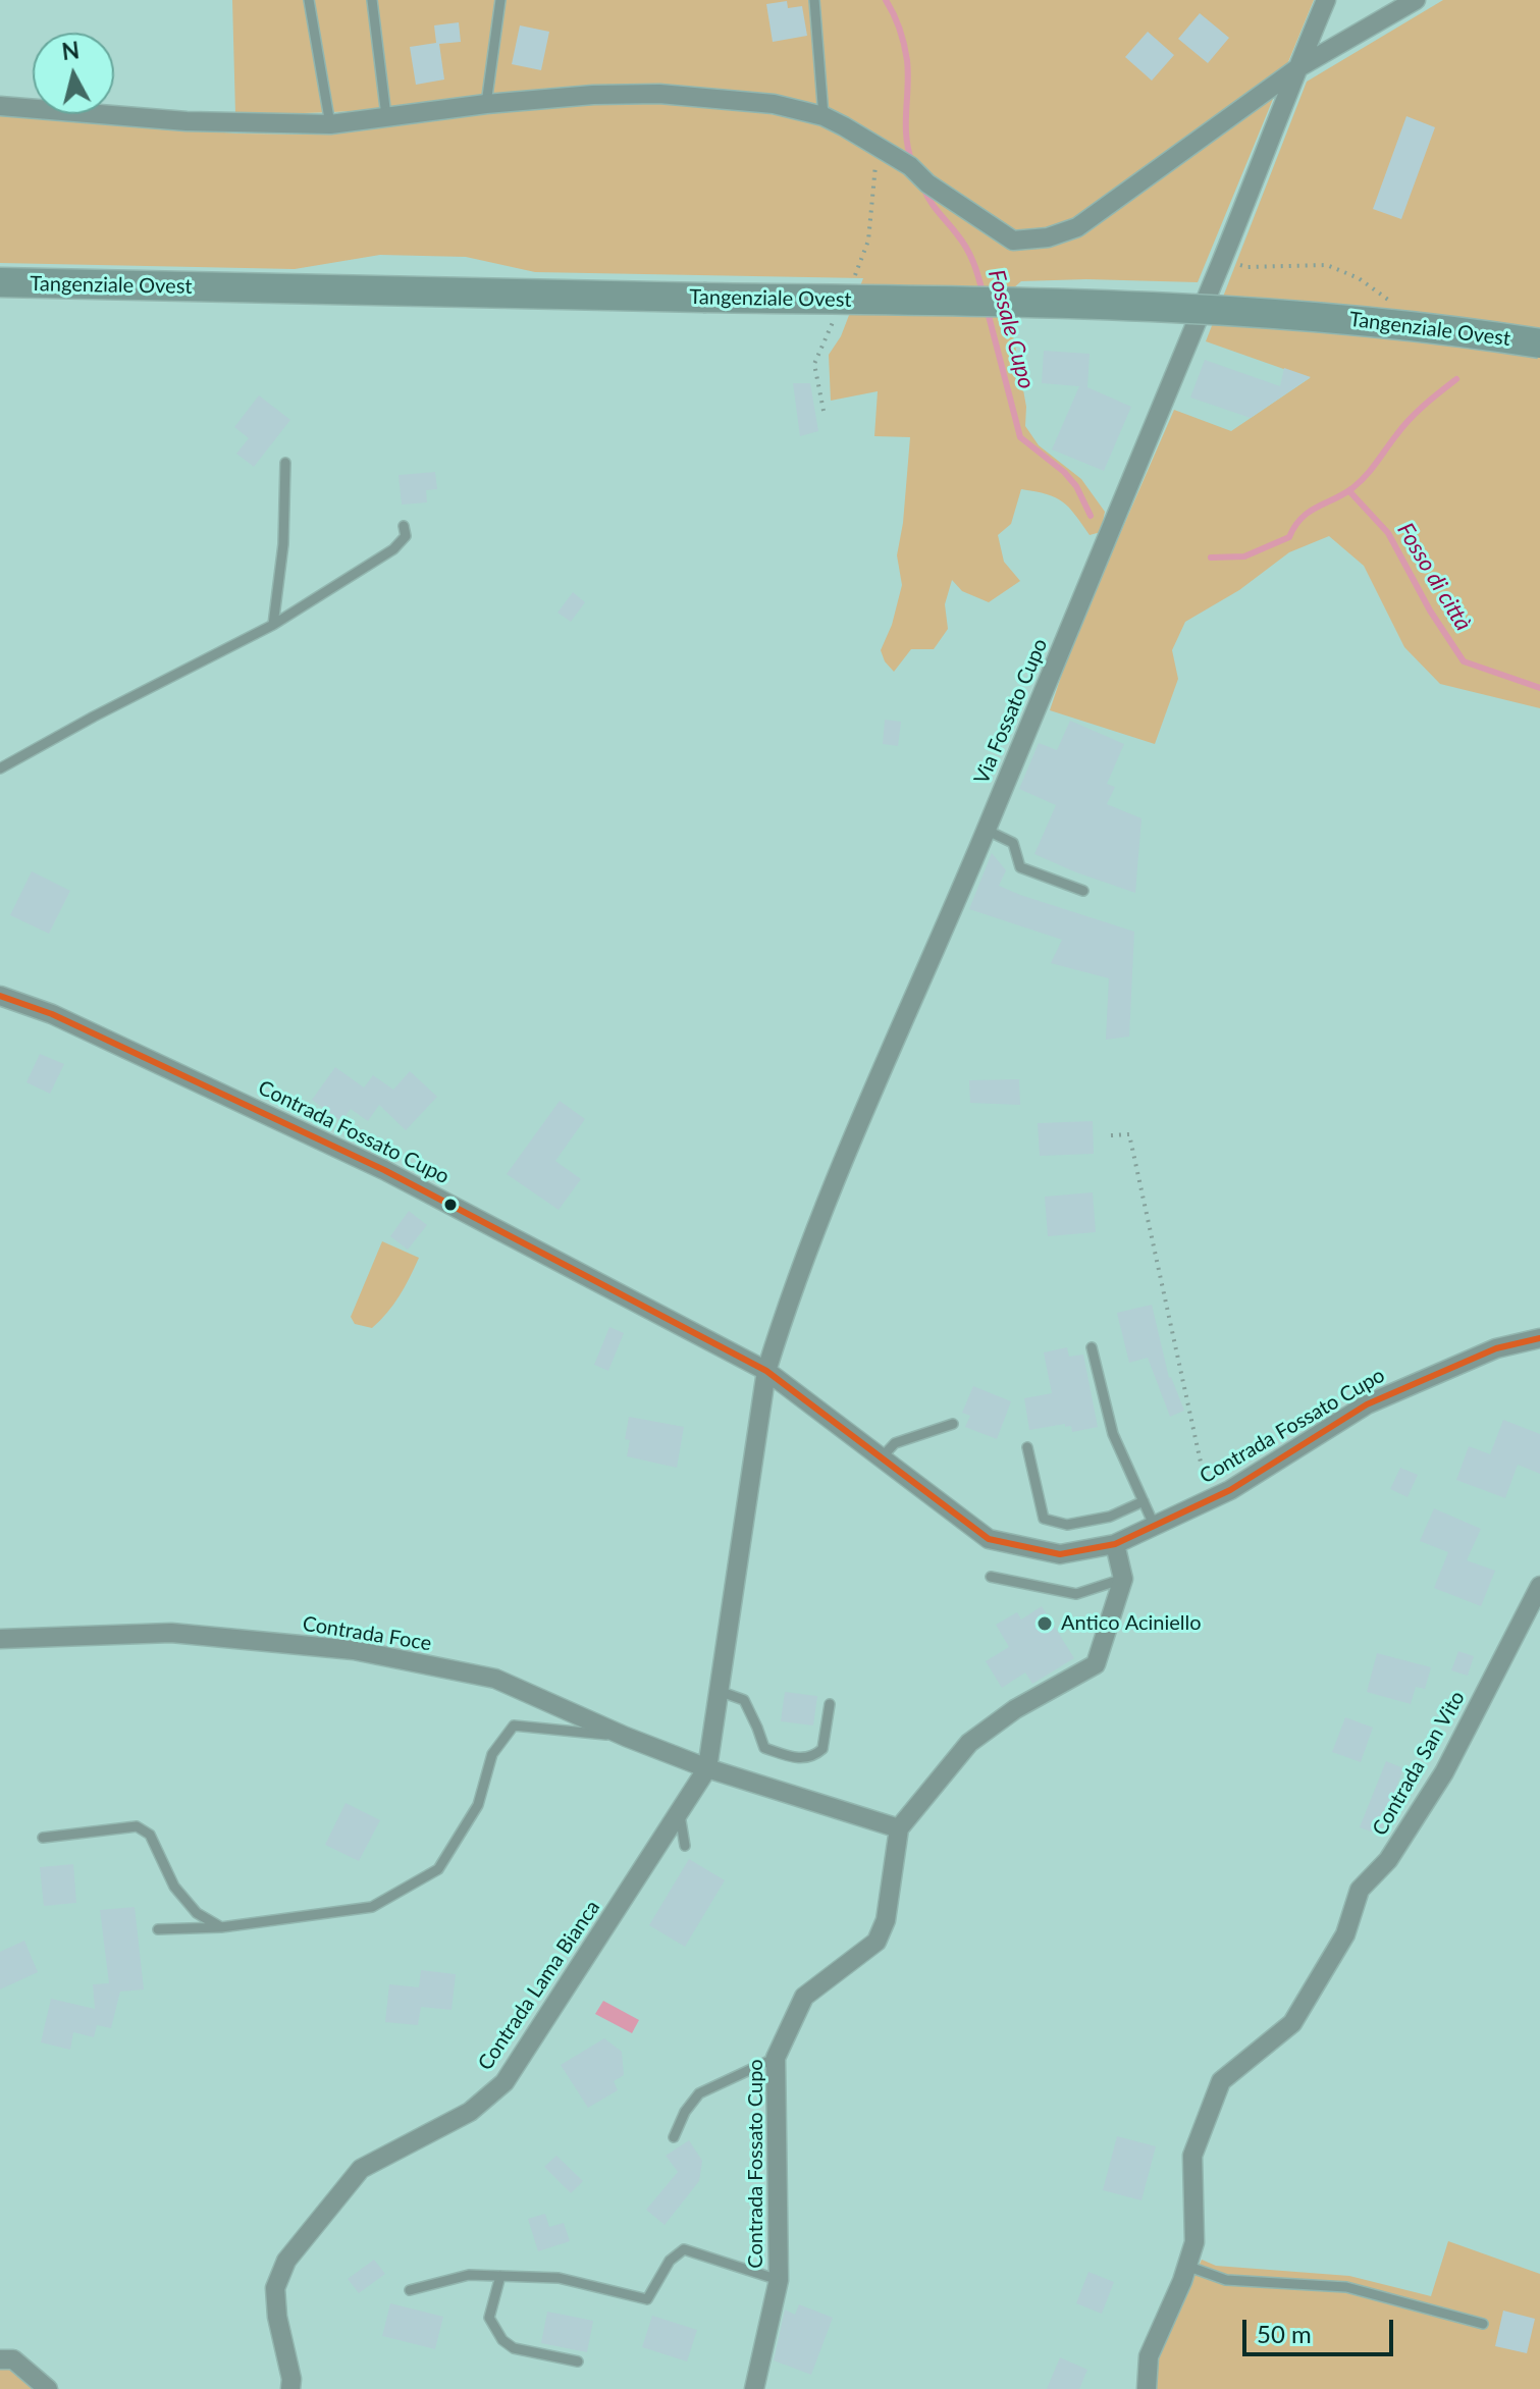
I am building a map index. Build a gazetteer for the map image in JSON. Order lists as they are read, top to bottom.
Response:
{
  "streets": {
    "main road": ["Tangenziale Ovest"],
    "street": [
      "Via Fossato Cupo",
      "Contrada Fossato Cupo",
      "Contrada Foce",
      "Contrada San Vito",
      "Contrada Lama Bianca"
    ]
  },
  "crossings": [
    ["Via Fossato Cupo", "Contrada Fossato Cupo"],
    ["Contrada Fossato Cupo", "Contrada Foce"],
    ["Contrada Foce", "Contrada Lama Bianca"]
  ],
  "water": ["Fossale Cupo", "Fosso di città"],
  "places": ["Antico Aciniello"],
  "scale_bar": "50 m",
  "north": "top"
}
